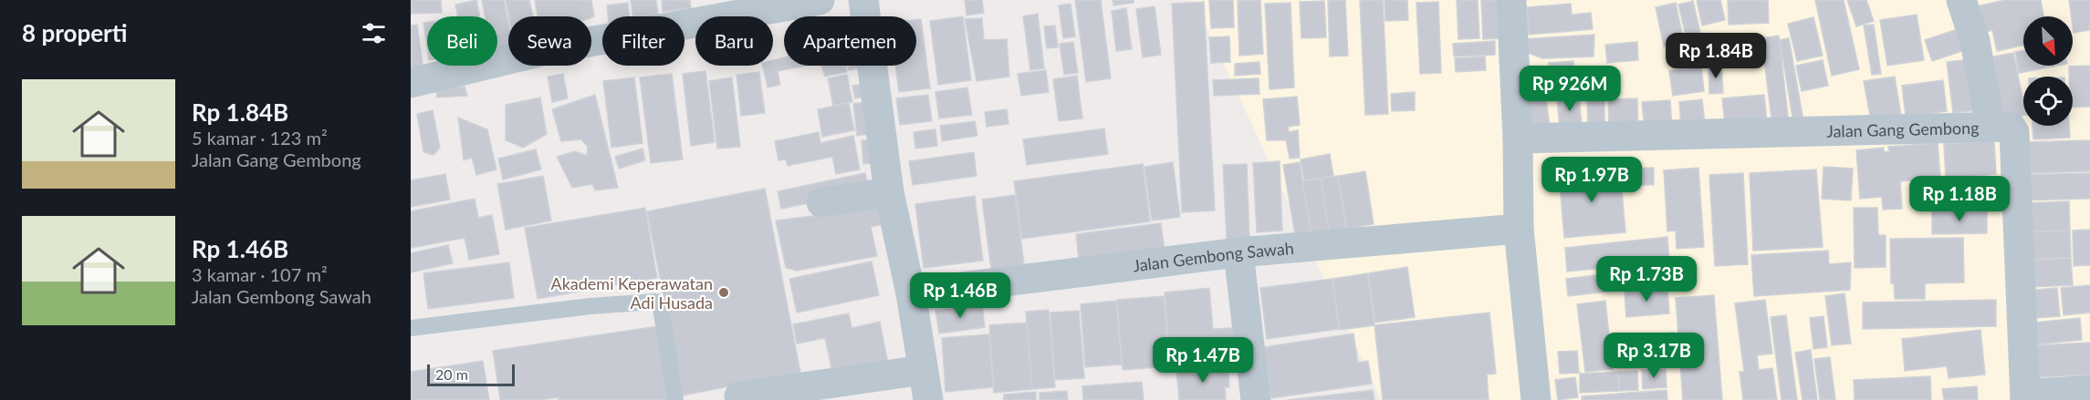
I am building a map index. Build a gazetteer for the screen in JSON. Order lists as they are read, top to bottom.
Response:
{
  "streets": {
    "street": ["Jalan Gang Gembong", "Jalan Gembong Sawah"]
  },
  "places": ["Akademi Keperawatan Adi Husada"],
  "scale_bar": "20 m",
  "north": "bottom right",
  "page": {
    "heading": "8 properti",
    "chip": [
      "Beli",
      "Sewa",
      "Filter",
      "Baru",
      "Apartemen"
    ],
    "price": [
      "Rp 1.84B",
      "Rp 926M",
      "Rp 1.97B",
      "Rp 1.18B",
      "Rp 1.73B",
      "Rp 1.46B",
      "Rp 3.17B",
      "Rp 1.47B"
    ],
    "list": [
      {
        "name": "Rp 1.84B",
        "note": "5 kamar · 123 m² · Jalan Gang Gembong"
      },
      {
        "name": "Rp 1.46B",
        "note": "3 kamar · 107 m² · Jalan Gembong Sawah"
      }
    ],
    "scale": "20 m"
  }
}
